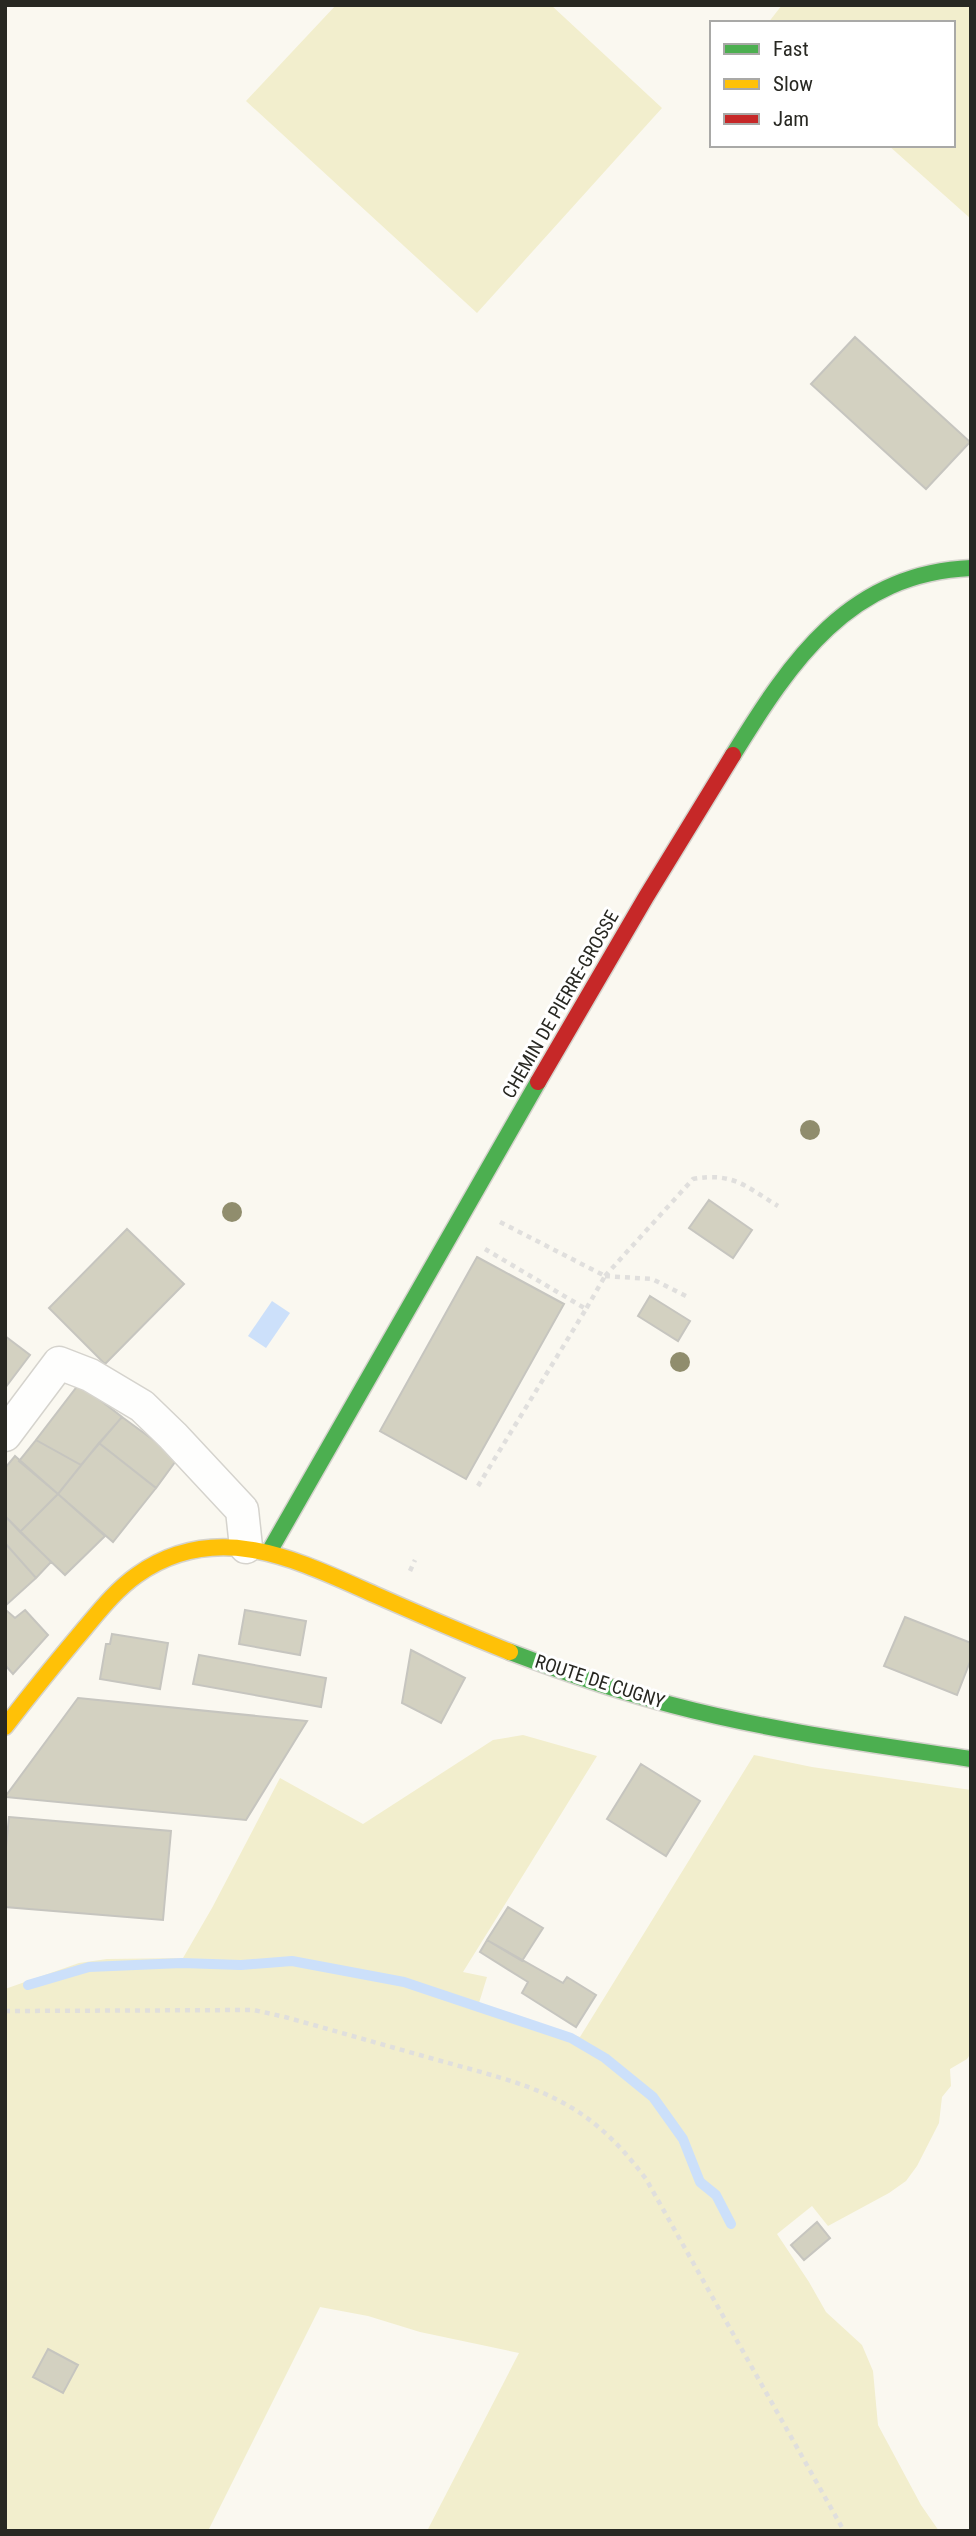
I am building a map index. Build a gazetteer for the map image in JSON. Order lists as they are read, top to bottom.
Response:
{
  "streets": {
    "street": ["CHEMIN DE PIERRE-GROSSE", "ROUTE DE CUGNY"]
  },
  "crossings": [
    ["CHEMIN DE PIERRE-GROSSE", "ROUTE DE CUGNY"]
  ],
  "legend": ["Fast", "Slow", "Jam"]
}
